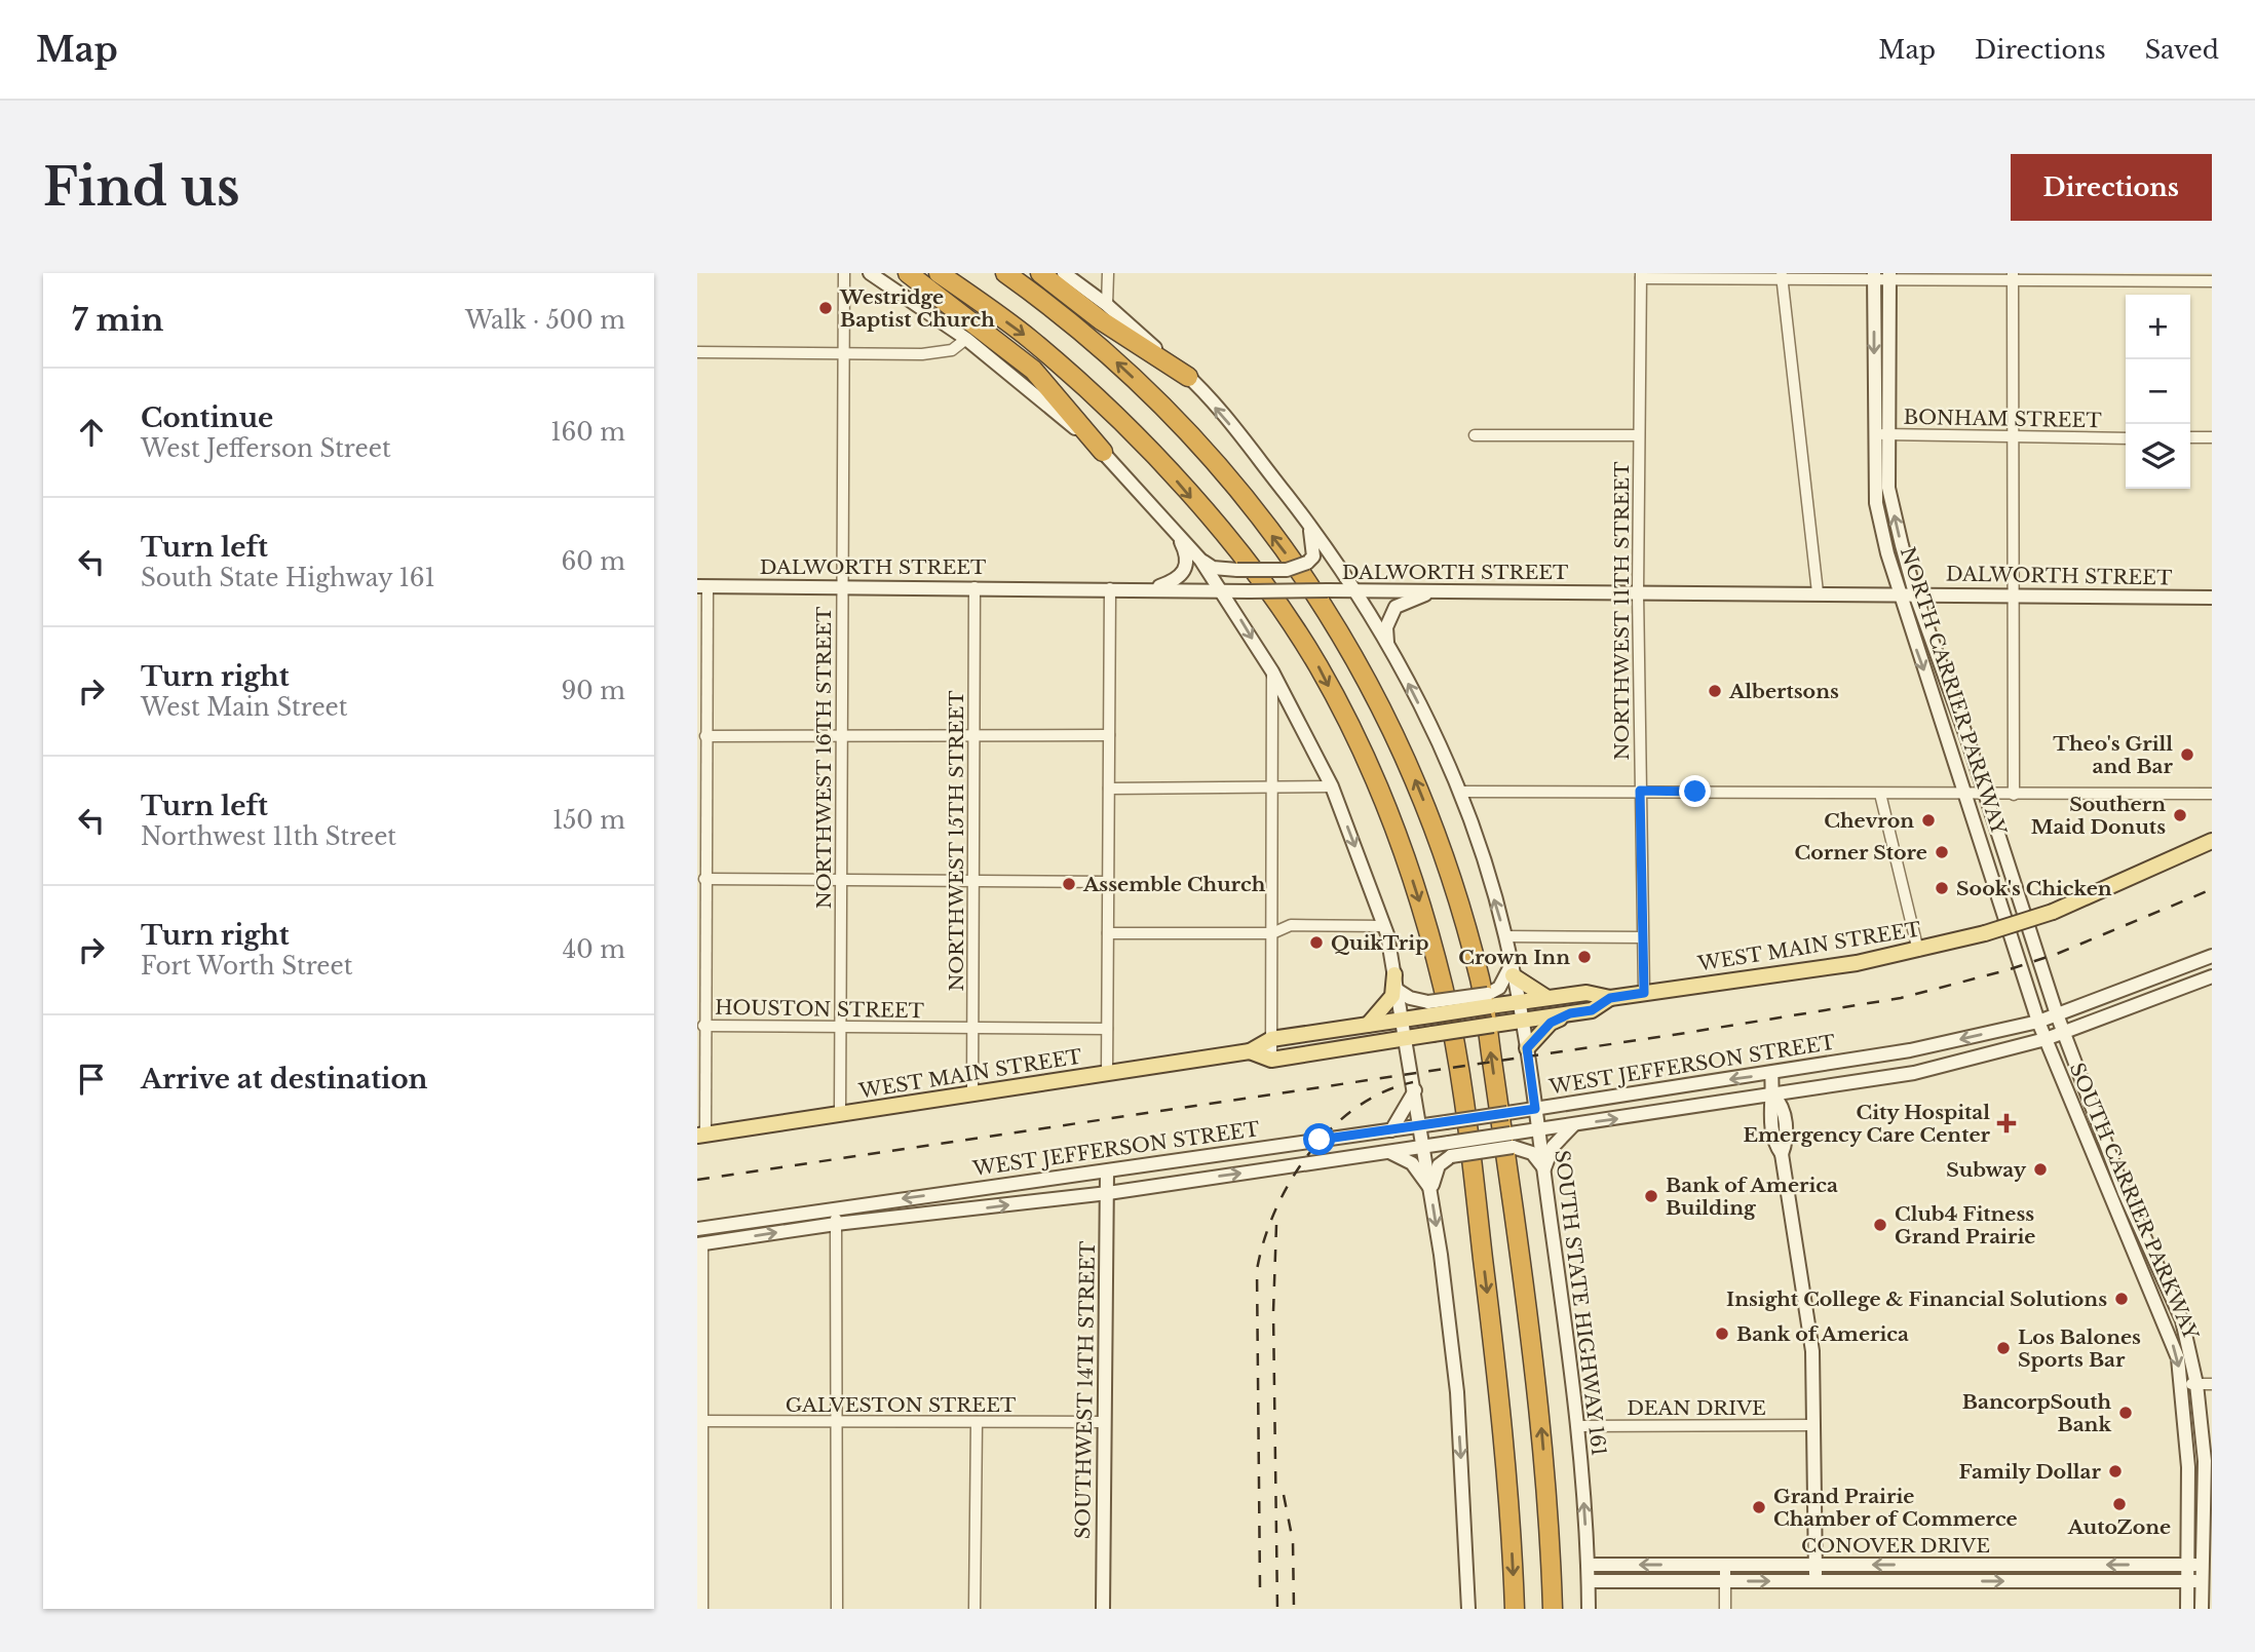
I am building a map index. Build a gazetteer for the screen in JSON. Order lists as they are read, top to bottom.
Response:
{
  "streets": {
    "main road": [
      "DALWORTH STREET",
      "NORTH CARRIER PARKWAY",
      "WEST MAIN STREET",
      "WEST JEFFERSON STREET",
      "SOUTH CARRIER PARKWAY",
      "SOUTH STATE HIGHWAY 161",
      "SOUTHWEST 14TH STREET",
      "CONOVER DRIVE"
    ],
    "street": [
      "BONHAM STREET",
      "NORTHWEST 11TH STREET",
      "NORTHWEST 16TH STREET",
      "NORTHWEST 15TH STREET",
      "HOUSTON STREET",
      "GALVESTON STREET",
      "DEAN DRIVE"
    ]
  },
  "crossings": [
    ["BONHAM STREET", "NORTH CARRIER PARKWAY"],
    ["DALWORTH STREET", "NORTHWEST 11TH STREET"],
    ["DALWORTH STREET", "NORTH CARRIER PARKWAY"],
    ["DALWORTH STREET", "NORTHWEST 16TH STREET"],
    ["DALWORTH STREET", "NORTHWEST 15TH STREET"],
    ["DALWORTH STREET", "SOUTH STATE HIGHWAY 161"],
    ["NORTHWEST 11TH STREET", "WEST MAIN STREET"],
    ["NORTH CARRIER PARKWAY", "SOUTH CARRIER PARKWAY"],
    ["NORTHWEST 16TH STREET", "WEST MAIN STREET"],
    ["NORTHWEST 16TH STREET", "HOUSTON STREET"],
    ["NORTHWEST 15TH STREET", "WEST MAIN STREET"],
    ["NORTHWEST 15TH STREET", "HOUSTON STREET"],
    ["WEST MAIN STREET", "SOUTH STATE HIGHWAY 161"],
    ["WEST JEFFERSON STREET", "SOUTH CARRIER PARKWAY"],
    ["WEST JEFFERSON STREET", "SOUTH STATE HIGHWAY 161"],
    ["WEST JEFFERSON STREET", "SOUTHWEST 14TH STREET"],
    ["SOUTH CARRIER PARKWAY", "CONOVER DRIVE"],
    ["SOUTH STATE HIGHWAY 161", "DEAN DRIVE"],
    ["SOUTH STATE HIGHWAY 161", "CONOVER DRIVE"],
    ["SOUTHWEST 14TH STREET", "GALVESTON STREET"]
  ],
  "one_way": ["SOUTH STATE HIGHWAY 161"],
  "places": {
    "other": [
      "Westridge Baptist Church",
      "Albertsons",
      "Theo's Grill and Bar",
      "Southern Maid Donuts",
      "Chevron",
      "Corner Store",
      "Assemble Church",
      "Sook's Chicken",
      "QuikTrip",
      "Crown Inn",
      "Subway",
      "Bank of America Building",
      "Club4 Fitness Grand Prairie",
      "Insight College & Financial Solutions",
      "Bank of America",
      "Los Balones Sports Bar",
      "BancorpSouth Bank",
      "Family Dollar",
      "AutoZone",
      "Grand Prairie Chamber of Commerce"
    ],
    "health": ["City Hospital Emergency Care Center"]
  },
  "page": {
    "header": "Map",
    "nav": ["Map", "Directions", "Saved"],
    "buttons": "Directions",
    "title": "Find us",
    "heading": ["7 min", "Walk · 500 m"],
    "map_buttons": ["+", "−"],
    "list": [
      ["Continue", "West Jefferson Street", "160 m"],
      ["Turn left", "South State Highway 161", "60 m"],
      ["Turn right", "West Main Street", "90 m"],
      ["Turn left", "Northwest 11th Street", "150 m"],
      ["Turn right", "Fort Worth Street", "40 m"],
      "Arrive at destination"
    ]
  }
}
